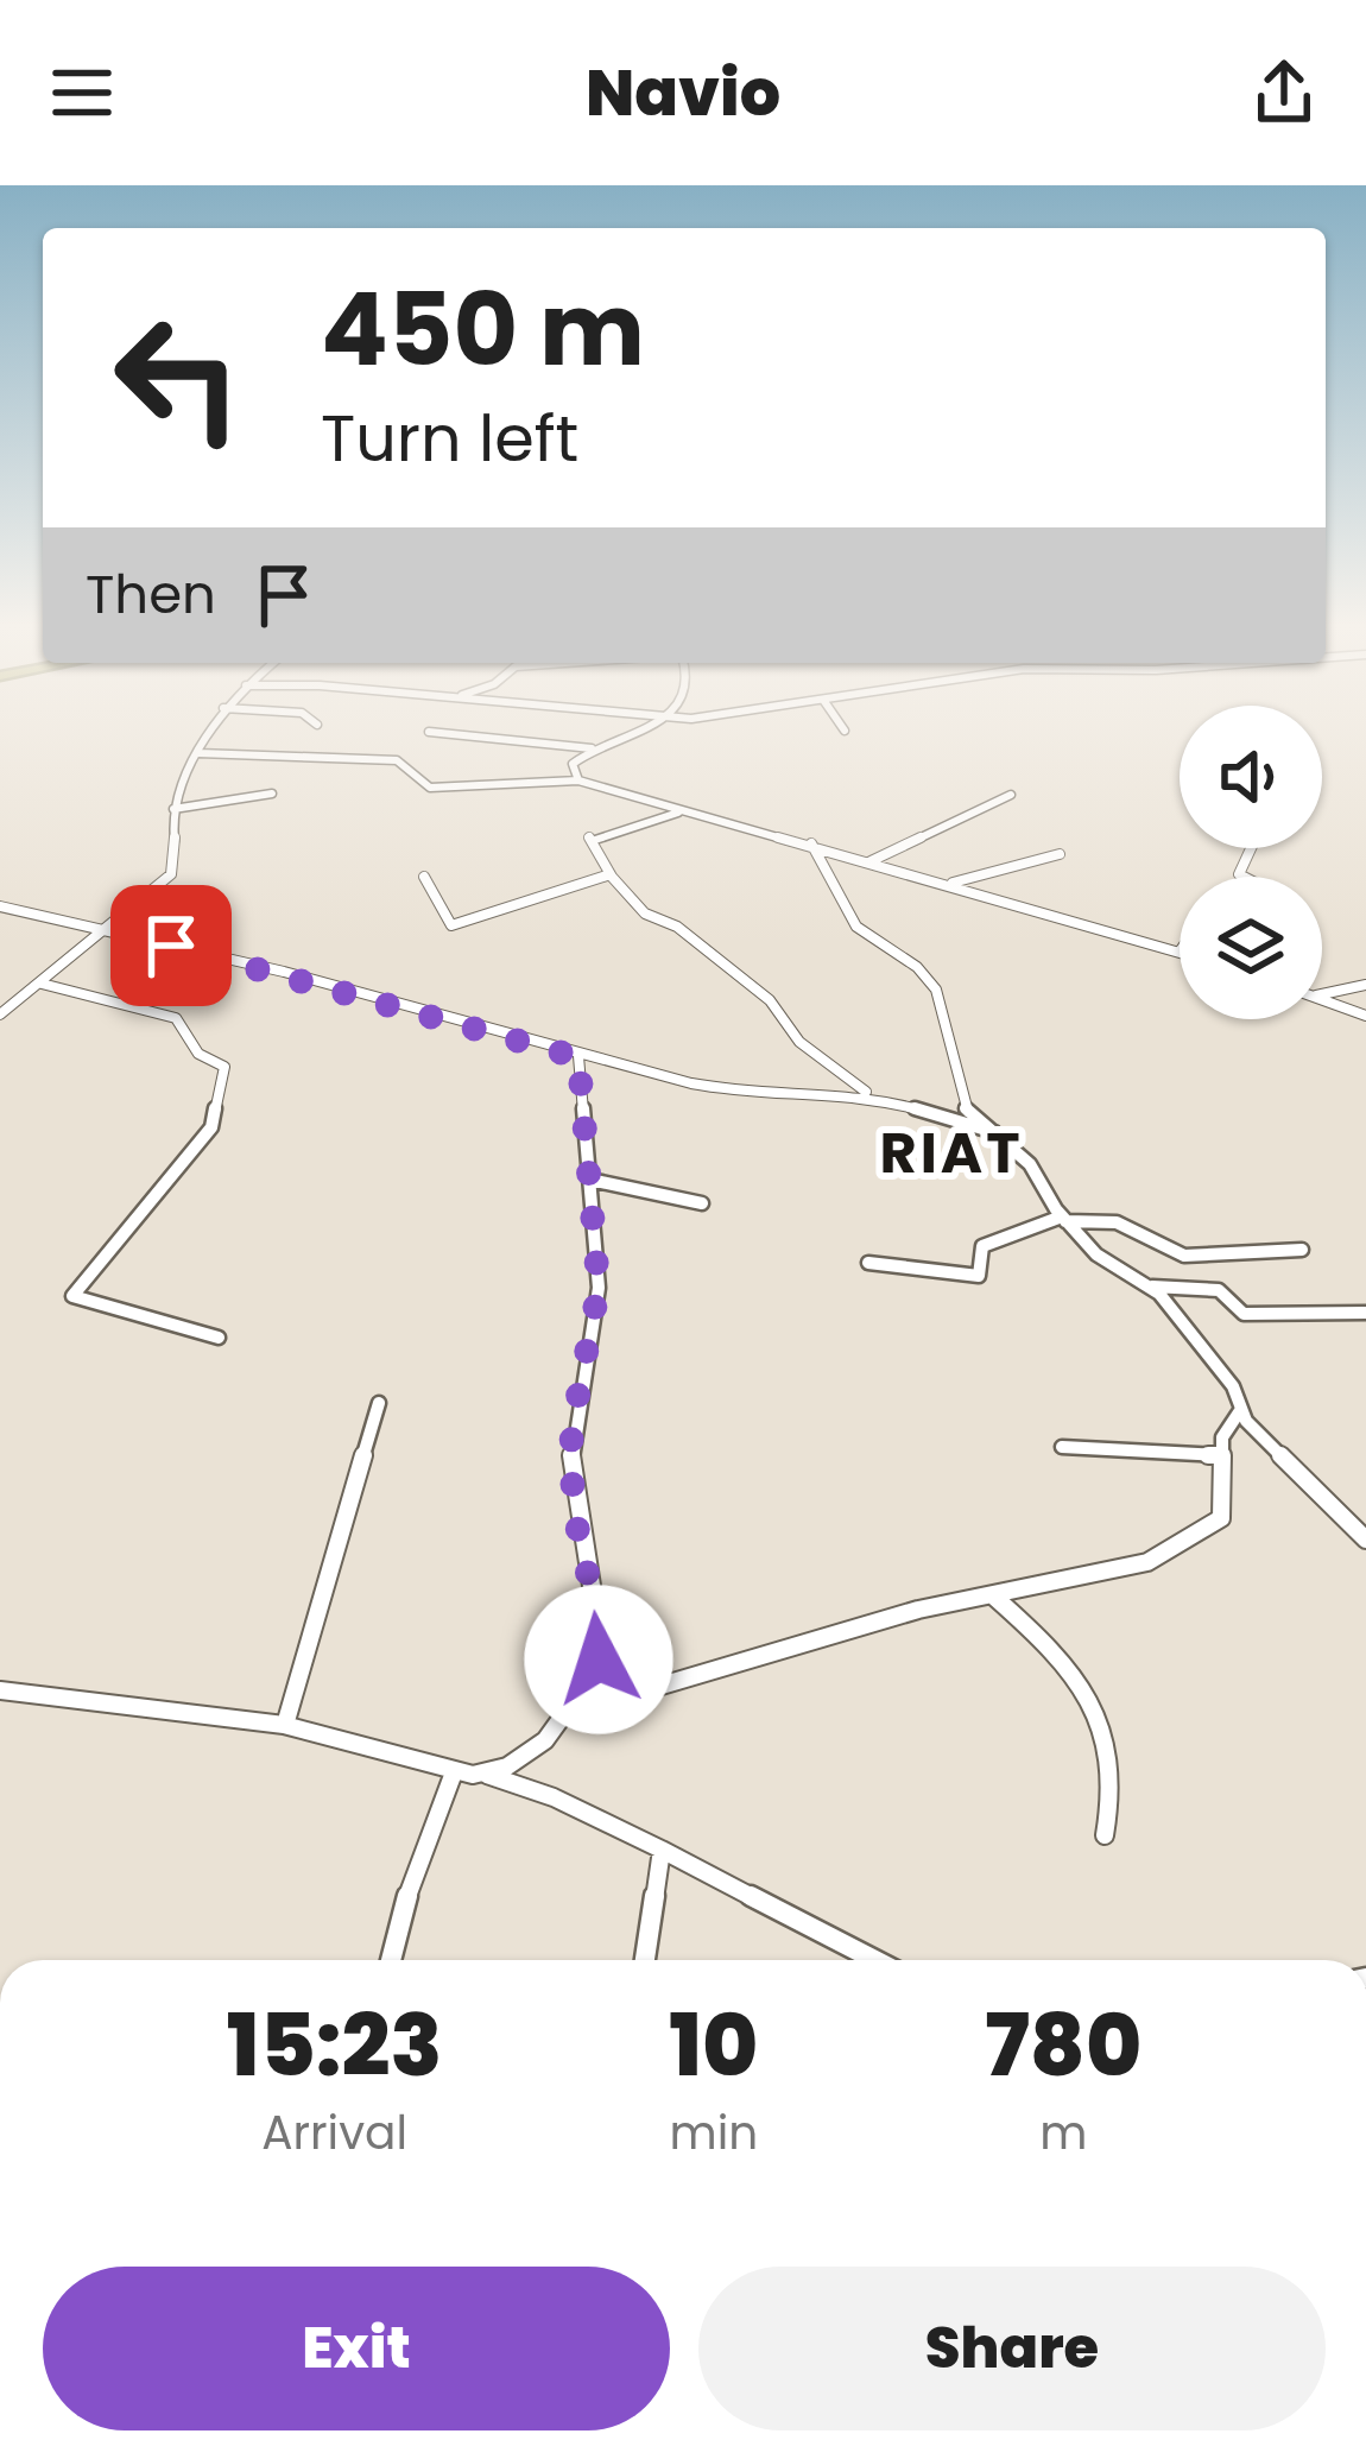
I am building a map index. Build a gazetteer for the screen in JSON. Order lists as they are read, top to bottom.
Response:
{
  "districts": ["RIAT"],
  "page": {
    "header": "Navio",
    "turn": ["450 m", "Turn left"],
    "then": "Then",
    "eta": [
      "15:23",
      "Arrival",
      "10",
      "min",
      "780",
      "m"
    ],
    "buttons": ["Exit", "Share"]
  }
}
